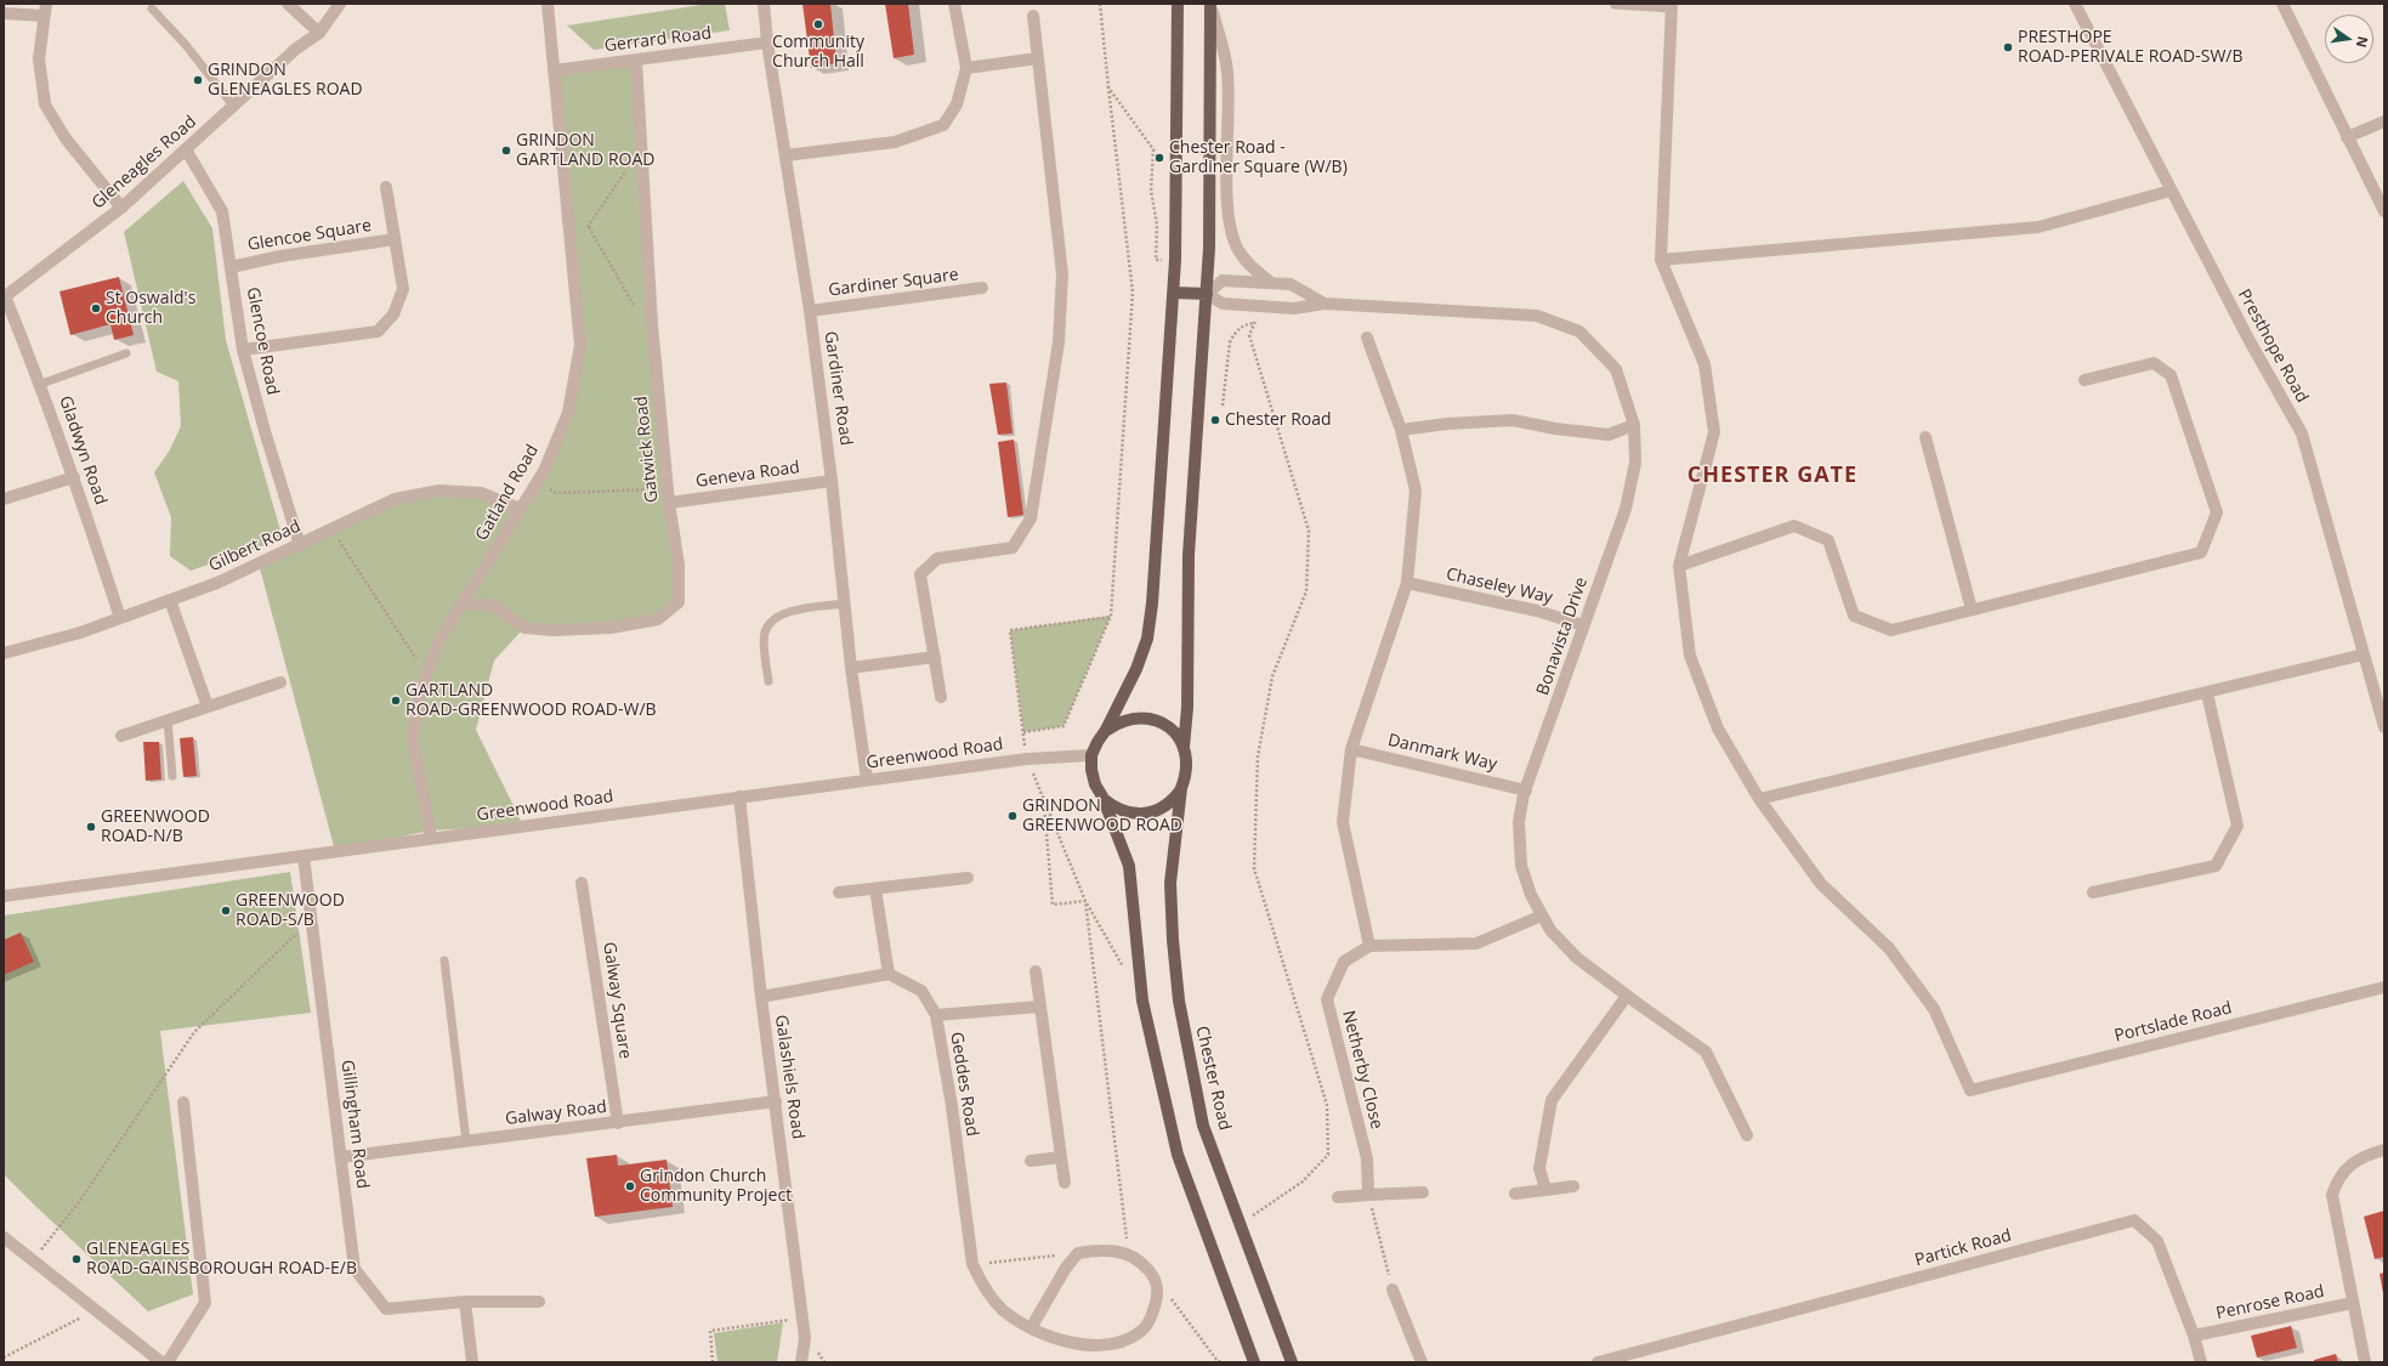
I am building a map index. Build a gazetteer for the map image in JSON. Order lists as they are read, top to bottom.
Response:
{
  "streets": {
    "main road": ["Chester Road"],
    "street": [
      "Gerrard Road",
      "Gleneagles Road",
      "Glencoe Square",
      "Gardiner Square",
      "Glencoe Road",
      "Presthope Road",
      "Gardiner Road",
      "Gatwick Road",
      "Gladwyn Road",
      "Geneva Road",
      "Gatland Road",
      "Gilbert Road",
      "Chaseley Way",
      "Bonavista Drive",
      "Danmark Way",
      "Greenwood Road",
      "Galway Square",
      "Portslade Road",
      "Netherby Close",
      "Galashiels Road",
      "Geddes Road",
      "Galway Road",
      "Gillingham Road",
      "Partick Road",
      "Penrose Road"
    ]
  },
  "crossings": [
    ["Gerrard Road", "Gardiner Road"],
    ["Gerrard Road", "Gatwick Road"],
    ["Gerrard Road", "Gatland Road"],
    ["Gleneagles Road", "Glencoe Road"],
    ["Gleneagles Road", "Gladwyn Road"],
    ["Glencoe Square", "Glencoe Road"],
    ["Gardiner Square", "Gardiner Road"],
    ["Glencoe Road", "Gilbert Road"],
    ["Gardiner Road", "Geneva Road"],
    ["Gardiner Road", "Greenwood Road"],
    ["Gatwick Road", "Geneva Road"],
    ["Gatwick Road", "Gatland Road"],
    ["Gladwyn Road", "Gilbert Road"],
    ["Gatland Road", "Gilbert Road"],
    ["Gatland Road", "Greenwood Road"],
    ["Chaseley Way", "Bonavista Drive"],
    ["Bonavista Drive", "Danmark Way"],
    ["Bonavista Drive", "Chester Road"],
    ["Greenwood Road", "Galashiels Road"],
    ["Greenwood Road", "Chester Road"],
    ["Greenwood Road", "Gillingham Road"],
    ["Galway Square", "Galway Road"],
    ["Galashiels Road", "Galway Road"],
    ["Galway Road", "Gillingham Road"],
    ["Partick Road", "Penrose Road"]
  ],
  "districts": ["CHESTER GATE"],
  "places": [
    "Community Church Hall",
    "PRESTHOPE ROAD-PERIVALE ROAD-SW/B",
    "GRINDON GLENEAGLES ROAD",
    "GRINDON GARTLAND ROAD",
    "Chester Road - Gardiner Square (W/B)",
    "St Oswald's Church",
    "Chester Road",
    "GARTLAND ROAD-GREENWOOD ROAD-W/B",
    "GRINDON GREENWOOD ROAD",
    "GREENWOOD ROAD-N/B",
    "GREENWOOD ROAD-S/B",
    "Grindon Church Community Project",
    "GLENEAGLES ROAD-GAINSBOROUGH ROAD-E/B"
  ],
  "north": "right"
}
